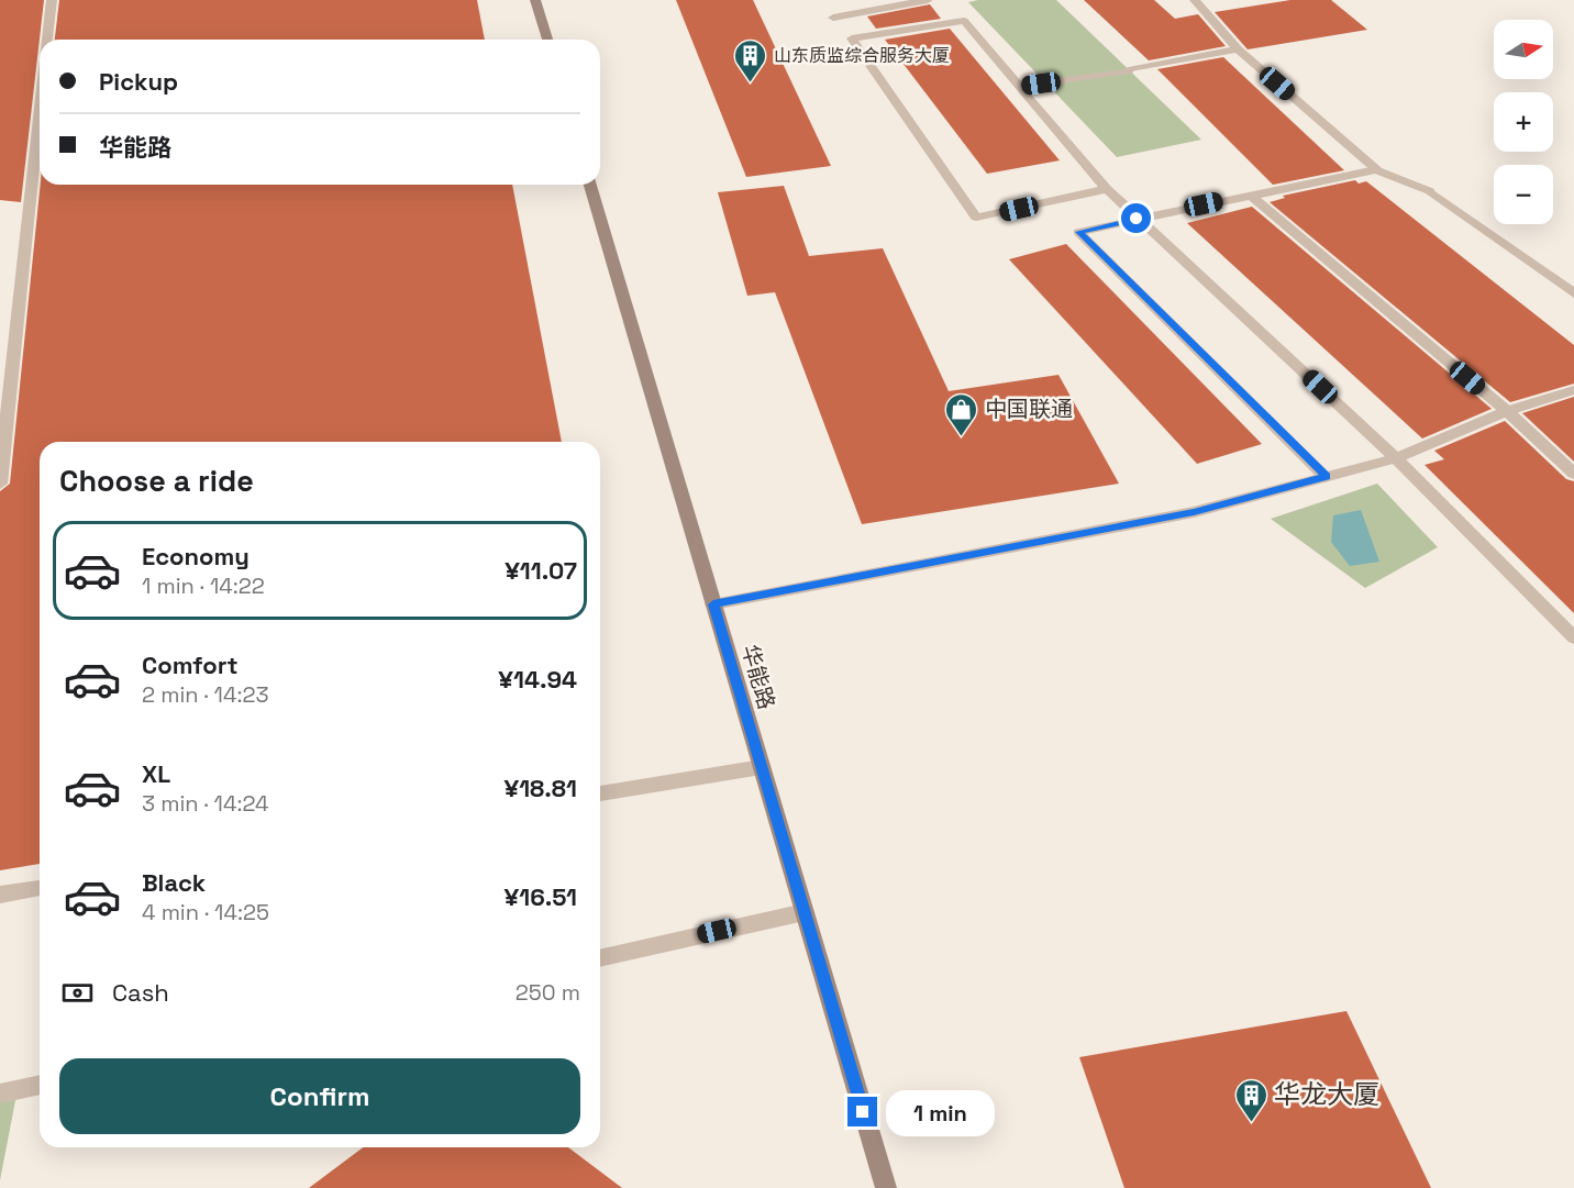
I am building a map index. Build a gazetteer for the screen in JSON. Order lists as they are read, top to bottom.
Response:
{
  "streets": {
    "street": ["华能路"]
  },
  "places": {
    "building": ["山东质监综合服务大厦", "华龙大厦"],
    "shop": ["中国联通"]
  },
  "north": "right",
  "page": {
    "map_buttons": ["+", "−"],
    "banner": ["Pickup", "华能路"],
    "heading": "Choose a ride",
    "list": [
      {
        "name": "Economy",
        "note": "1 min · 14:22",
        "value": "¥11.07"
      },
      {
        "name": "Comfort",
        "note": "2 min · 14:23",
        "value": "¥14.94"
      },
      {
        "name": "XL",
        "note": "3 min · 14:24",
        "value": "¥18.81"
      },
      {
        "name": "Black",
        "note": "4 min · 14:25",
        "value": "¥16.51"
      }
    ],
    "pay": ["Cash", "250 m"],
    "buttons": "Confirm",
    "bubble": "1 min"
  }
}
